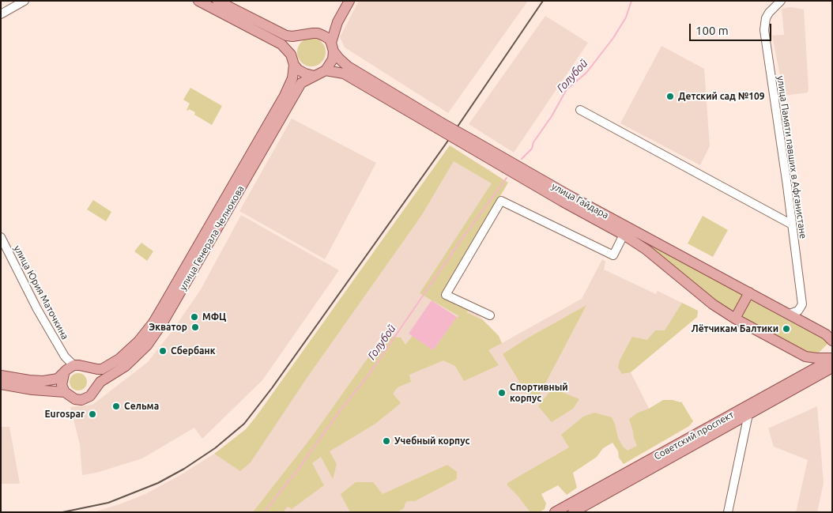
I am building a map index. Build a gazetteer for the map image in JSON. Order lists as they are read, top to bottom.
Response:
{
  "streets": {
    "main road": ["улица Гайдара", "улица Генерала Челнокова", "Советский проспект"],
    "street": ["улица Памяти павших в Афганистане", "улица Юрия Маточкина"]
  },
  "crossings": [
    ["улица Памяти павших в Афганистане", "улица Гайдара"],
    ["улица Гайдара", "улица Генерала Челнокова"],
    ["улица Гайдара", "Советский проспект"],
    ["улица Генерала Челнокова", "улица Юрия Маточкина"]
  ],
  "water": ["Голубой"],
  "places": [
    "Детский сад №109",
    "МФЦ",
    "Экватор",
    "Лётчикам Балтики",
    "Сбербанк",
    "Спортивный корпус",
    "Сельма",
    "Eurospar",
    "Учебный корпус"
  ],
  "scale_bar": "100 m"
}
